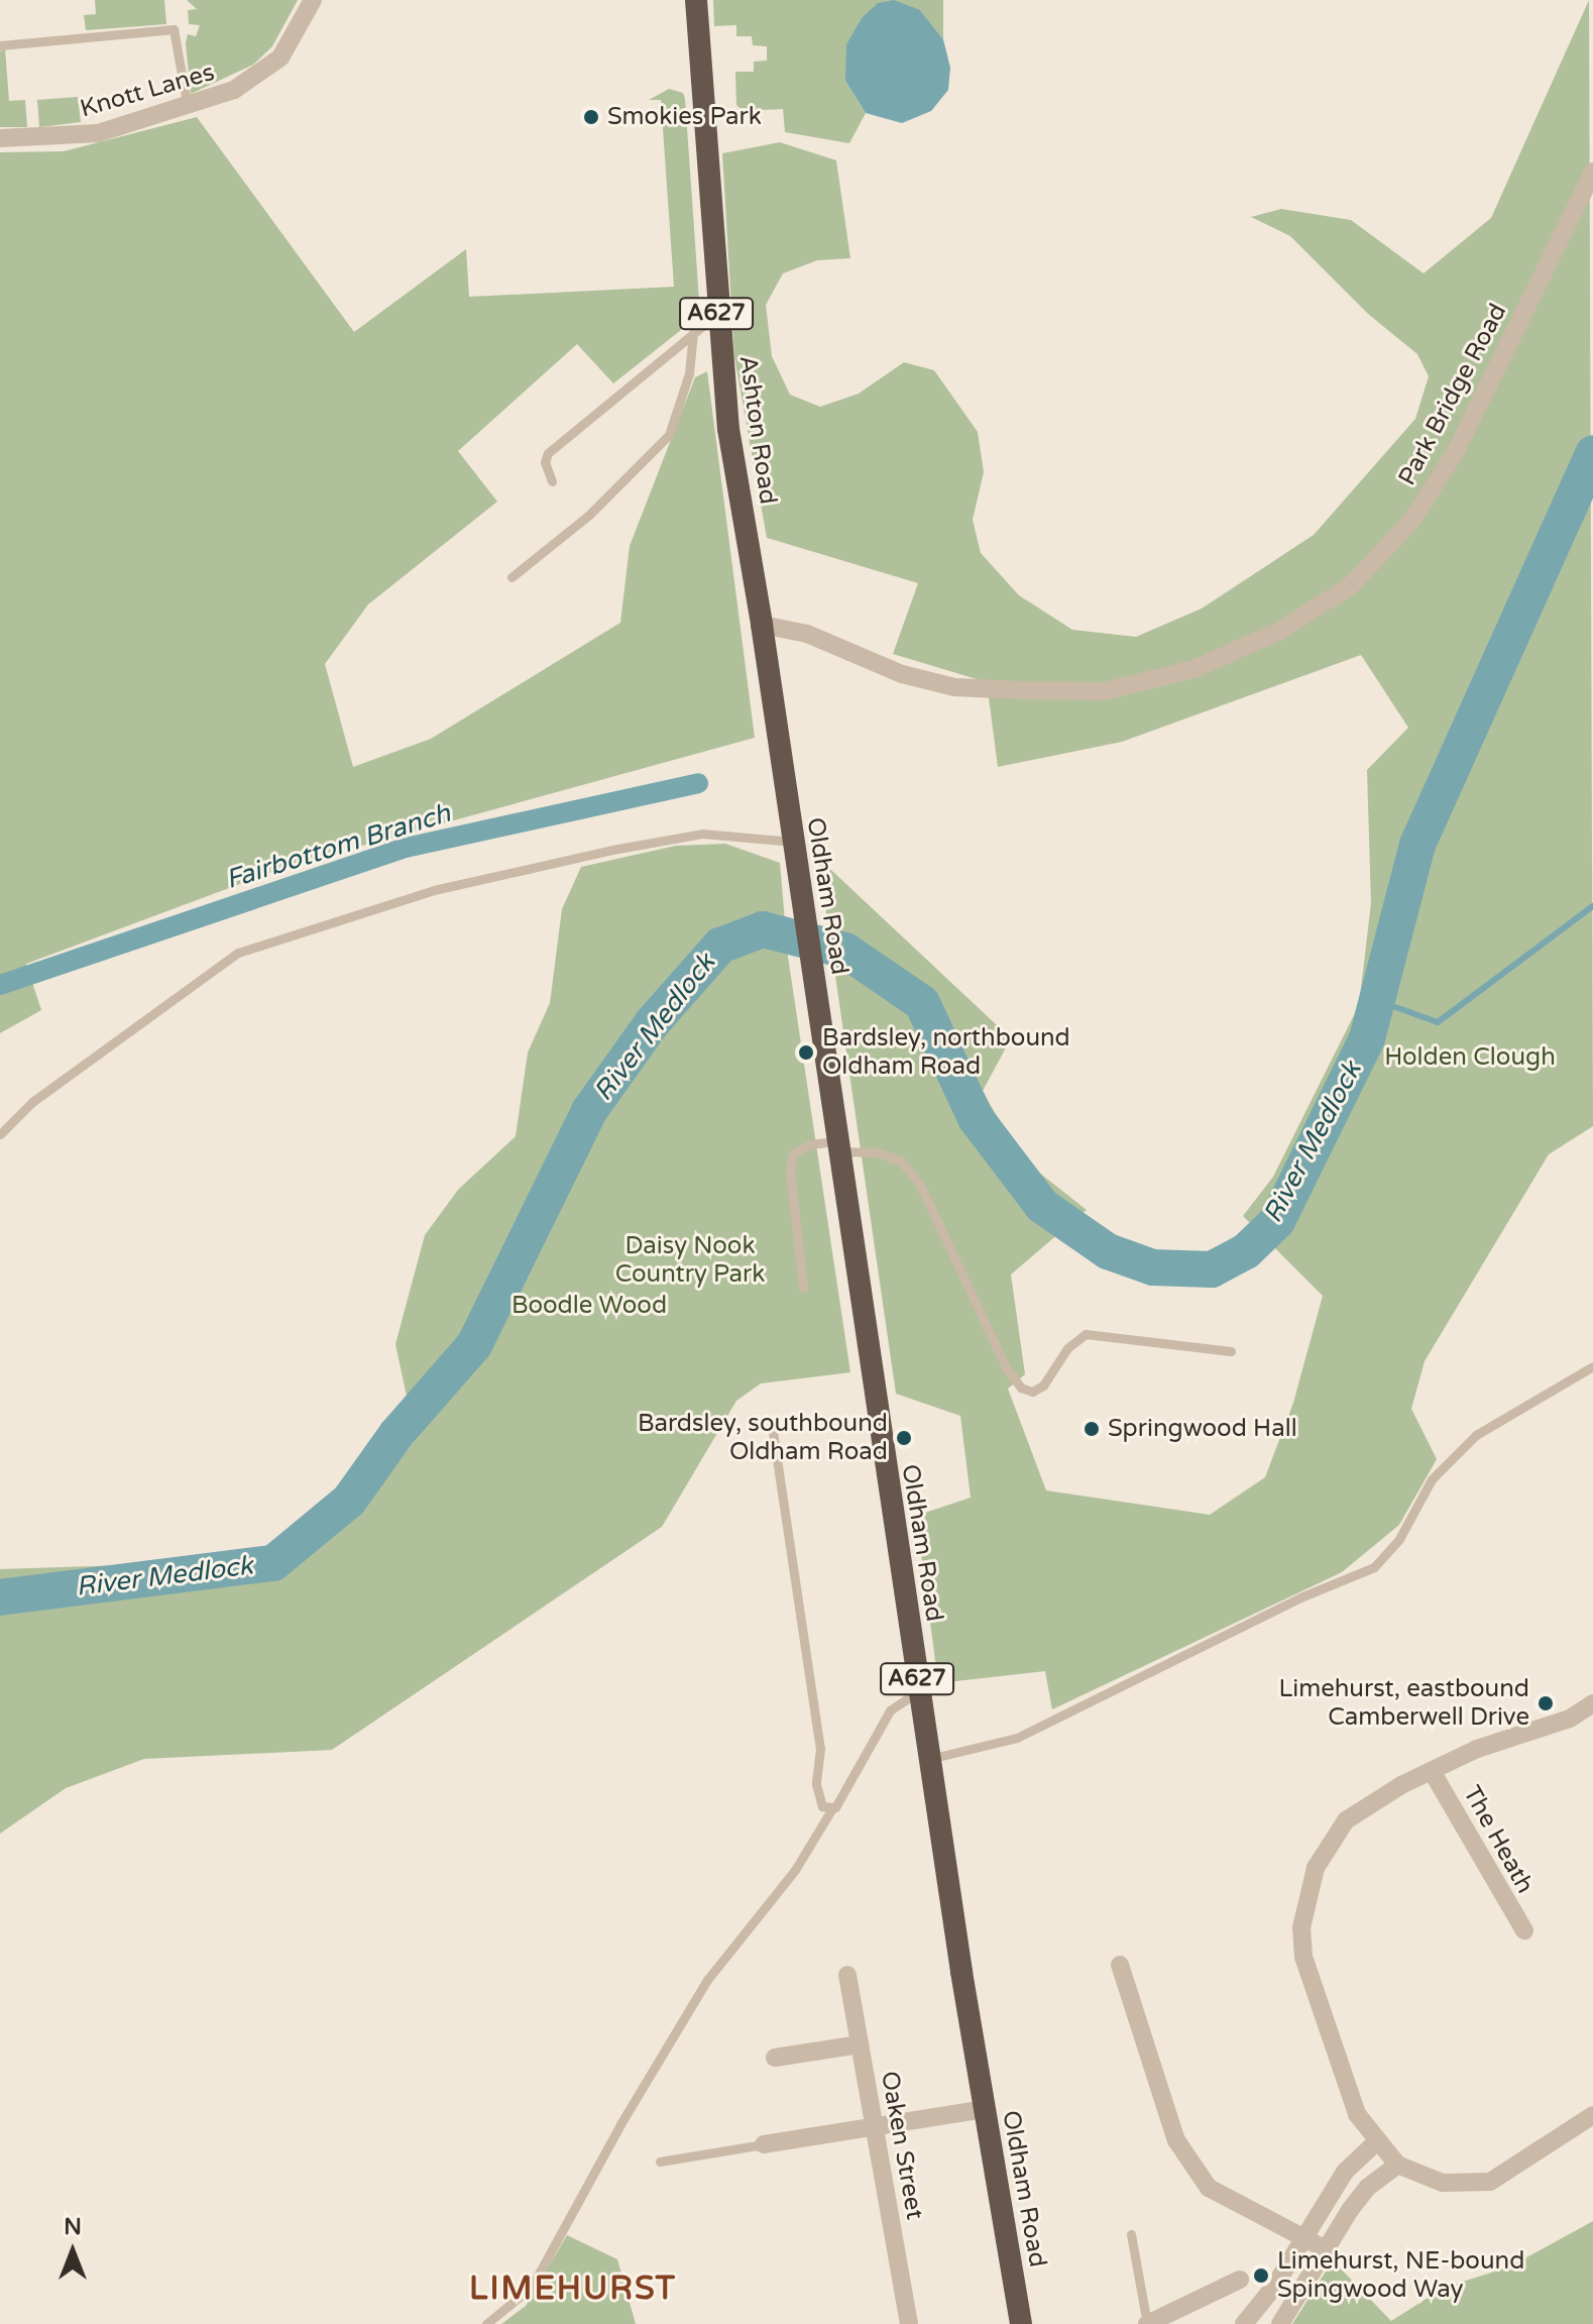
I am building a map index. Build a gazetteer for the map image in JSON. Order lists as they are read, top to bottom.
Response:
{
  "streets": {
    "highway": ["A627", "Ashton Road", "Oldham Road"],
    "street": [
      "Knott Lanes",
      "Park Bridge Road",
      "The Heath",
      "Oaken Street"
    ]
  },
  "crossings": [
    ["Park Bridge Road", "Ashton Road"],
    ["Park Bridge Road", "Oldham Road"],
    ["Ashton Road", "Oldham Road"]
  ],
  "districts": ["LIMEHURST"],
  "water": ["Fairbottom Branch", "River Medlock"],
  "parks": ["Holden Clough", "Daisy Nook Country Park", "Boodle Wood"],
  "places": [
    "Smokies Park",
    "Bardsley, northbound Oldham Road",
    "Springwood Hall",
    "Bardsley, southbound Oldham Road",
    "Limehurst, eastbound Camberwell Drive",
    "Limehurst, NE-bound Spingwood Way"
  ],
  "north": "top"
}
